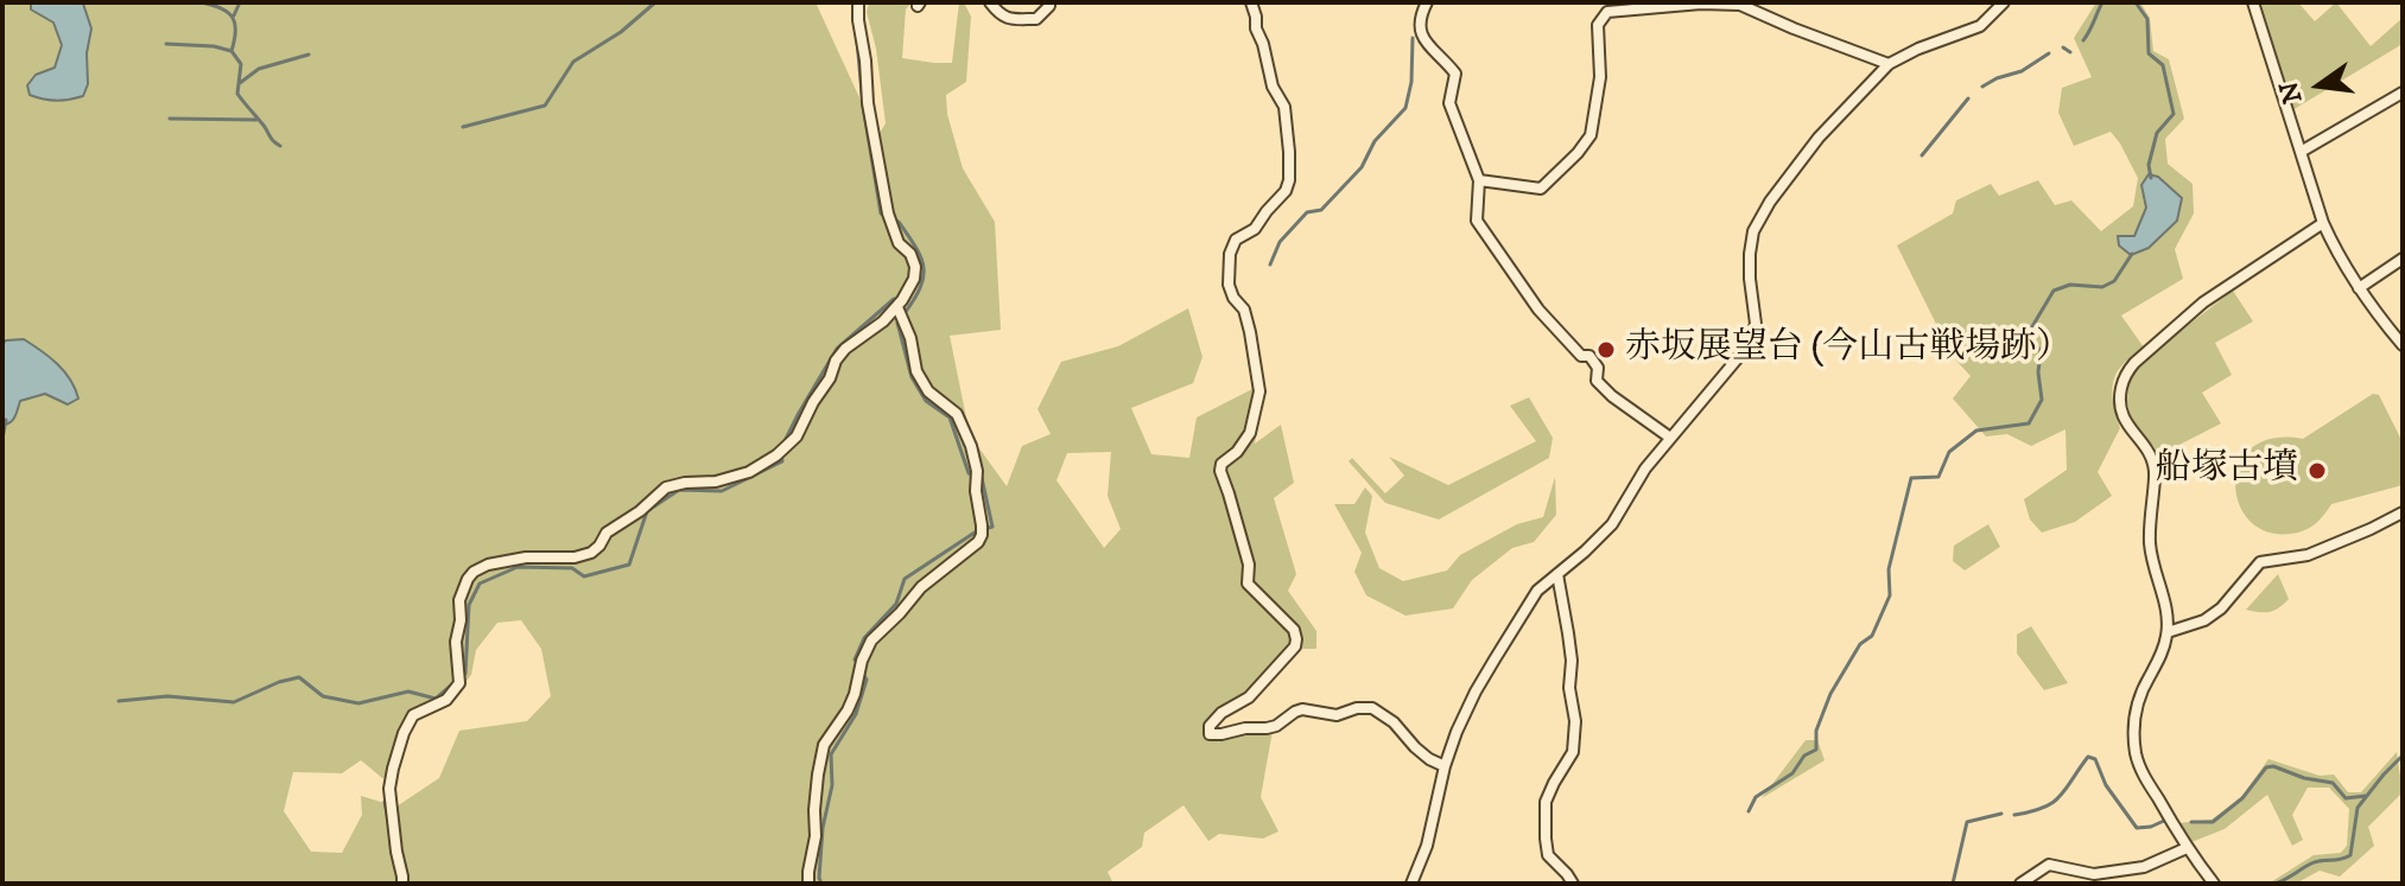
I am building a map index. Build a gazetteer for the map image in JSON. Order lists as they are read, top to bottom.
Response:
{
  "places": ["赤坂展望台 (今山古戦場跡）", "船塚古墳"],
  "north": "left"
}
